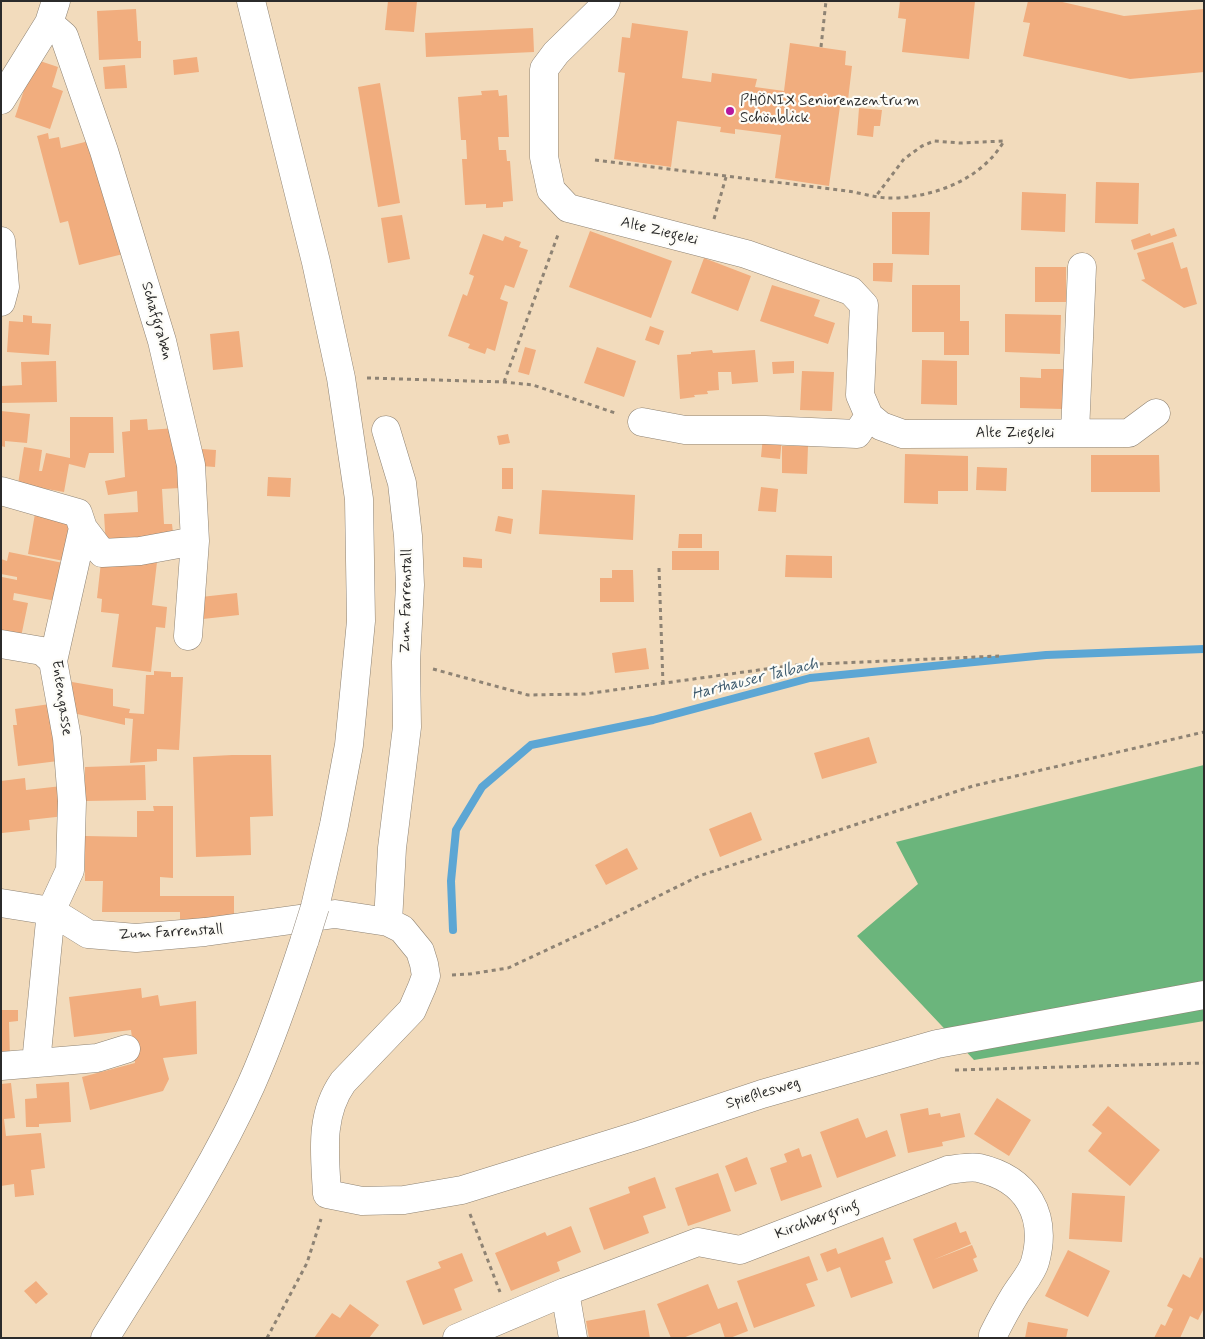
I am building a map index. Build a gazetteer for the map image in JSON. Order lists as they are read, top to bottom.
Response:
{
  "streets": {
    "street": [
      "Alte Ziegelei",
      "Schafgraben",
      "Zum Farrenstall",
      "Entengasse",
      "Spießlesweg",
      "Kirchbergring"
    ]
  },
  "crossings": [
    ["Zum Farrenstall", "Entengasse"]
  ],
  "water": ["Harthauser Talbach"],
  "places": ["PHÖNIX Seniorenzentrum Schönblick"]
}
